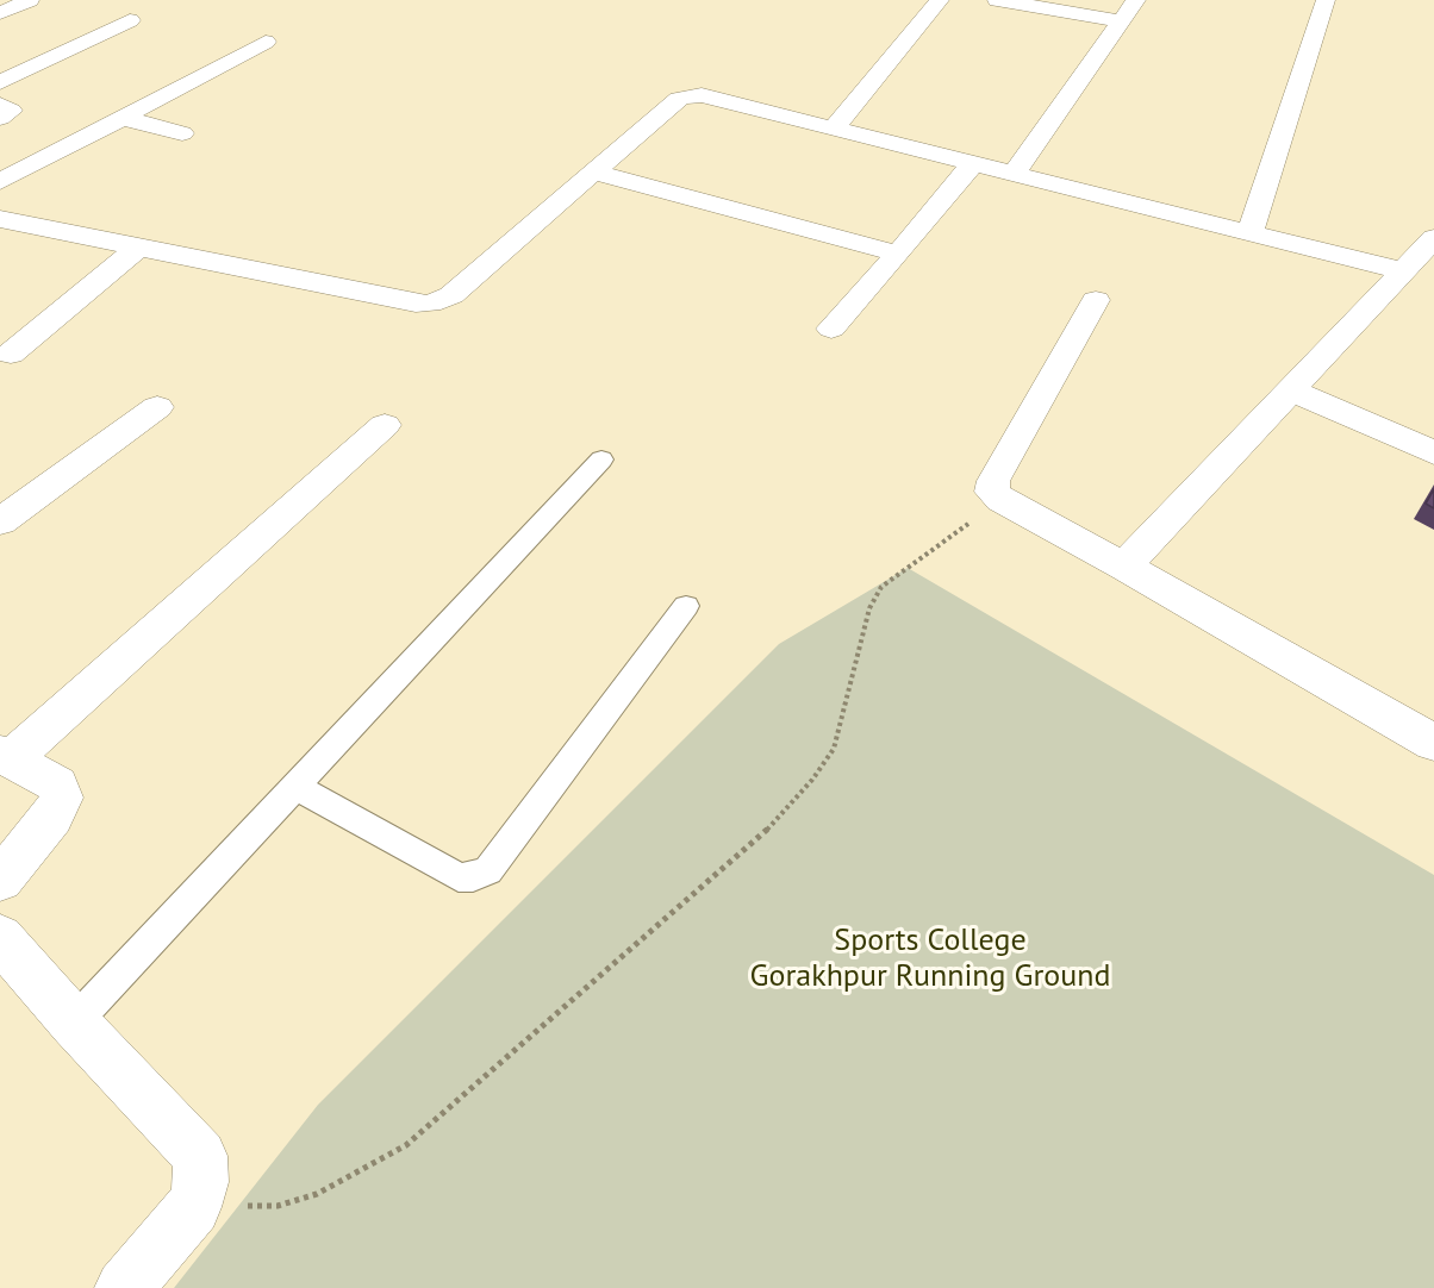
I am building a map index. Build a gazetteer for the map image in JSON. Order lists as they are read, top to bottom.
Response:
{
  "parks": ["Sports College Gorakhpur Running Ground"]
}
